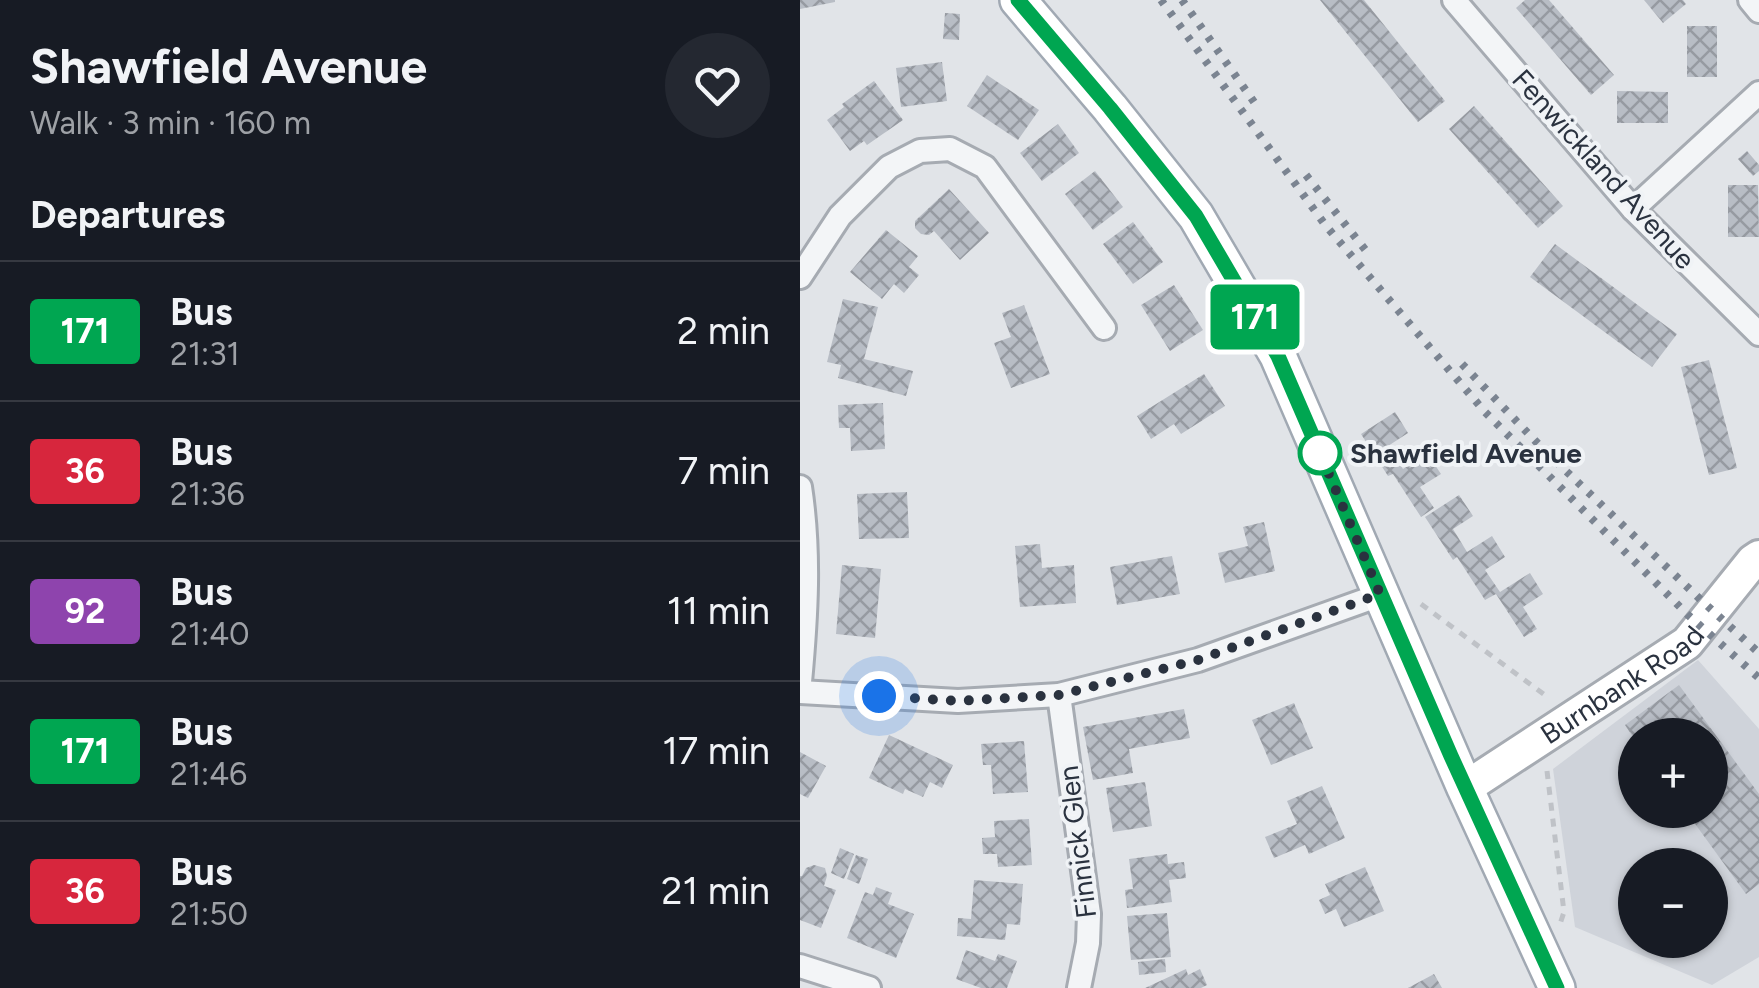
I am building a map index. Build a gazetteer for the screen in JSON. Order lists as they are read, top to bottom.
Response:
{
  "streets": {
    "street": ["Fenwickland Avenue", "Burnbank Road", "Finnick Glen"]
  },
  "places": ["Shawfield Avenue"],
  "lines": ["bus line 171"],
  "page": {
    "heading": [
      ["Shawfield Avenue", "Walk · 3 min · 160 m"],
      "Departures"
    ],
    "on_map": "171",
    "list": [
      {
        "mark": "171",
        "name": "Bus",
        "note": "21:31",
        "value": "2 min"
      },
      {
        "mark": "36",
        "name": "Bus",
        "note": "21:36",
        "value": "7 min"
      },
      {
        "mark": "92",
        "name": "Bus",
        "note": "21:40",
        "value": "11 min"
      },
      {
        "mark": "171",
        "name": "Bus",
        "note": "21:46",
        "value": "17 min"
      },
      {
        "mark": "36",
        "name": "Bus",
        "note": "21:50",
        "value": "21 min"
      }
    ],
    "map_buttons": ["+", "−"]
  }
}
